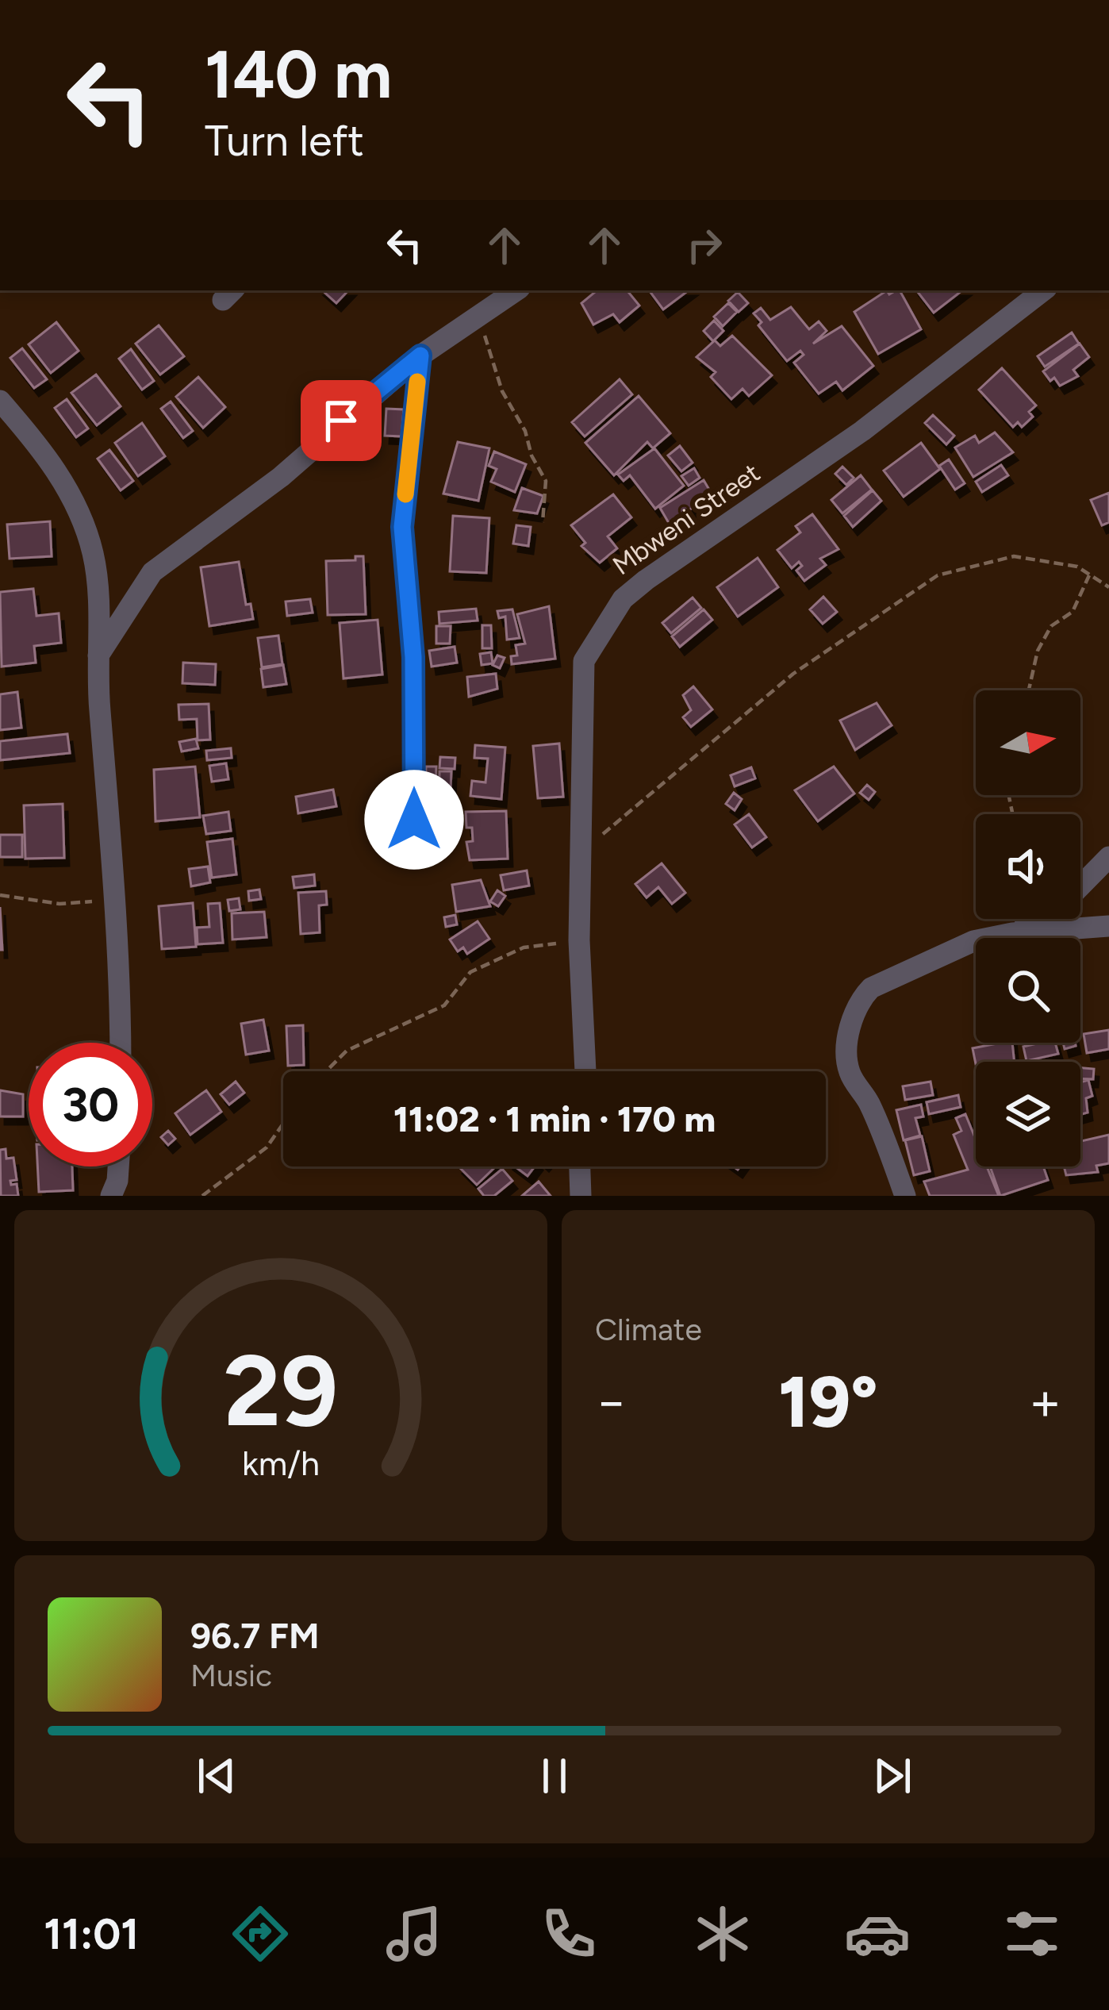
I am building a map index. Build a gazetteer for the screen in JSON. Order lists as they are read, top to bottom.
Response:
{
  "streets": {
    "street": ["Mbweni Street"]
  },
  "north": "right",
  "page": {
    "turn": ["140 m", "Turn left"],
    "limit": "30",
    "trip": "11:02 · 1 min · 170 m",
    "tile": "Climate",
    "heat": ["−", "19°", "+"],
    "song": ["96.7 FM", "Music"],
    "tabs": "11:01",
    "gauge": ["29", "km/h"]
  }
}
